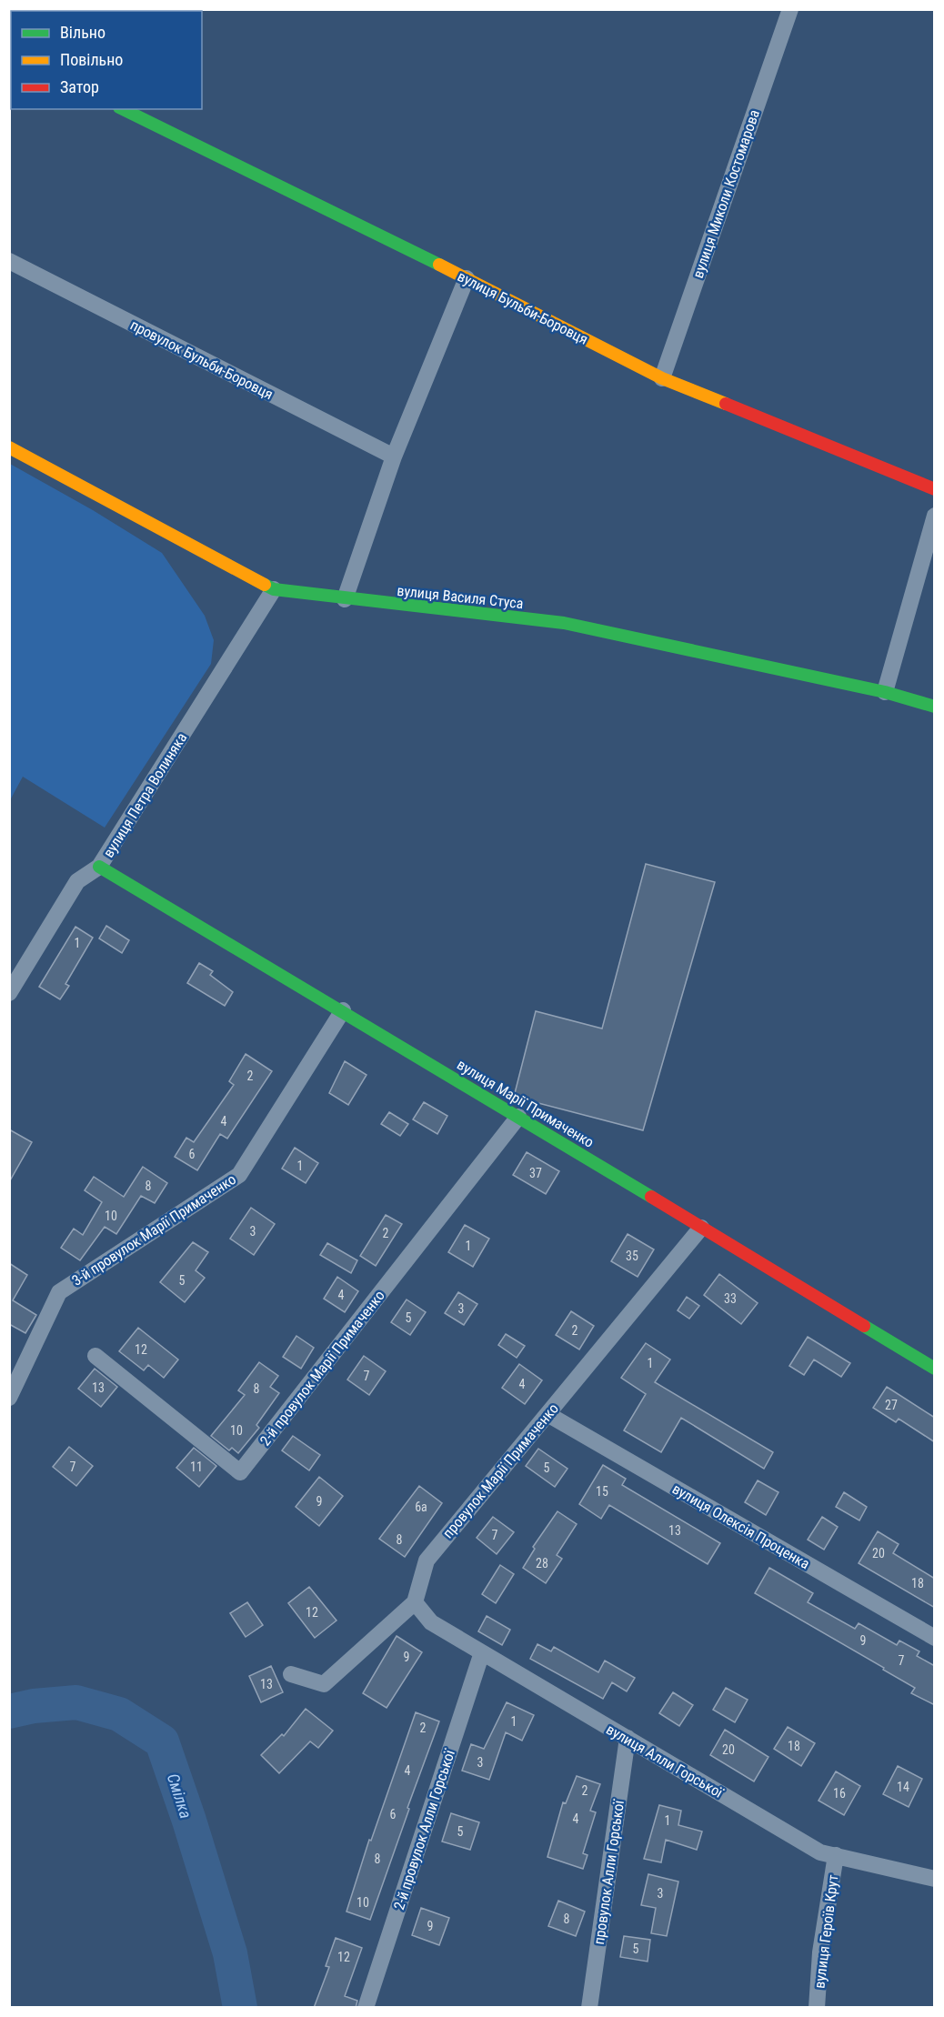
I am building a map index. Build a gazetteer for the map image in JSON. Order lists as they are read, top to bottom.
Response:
{
  "streets": {
    "street": [
      "вулиця Миколи Костомарова",
      "вулиця Бульби-Боровця",
      "провулок Бульби-Боровця",
      "вулиця Василя Стуса",
      "вулиця Петра Волиняка",
      "вулиця Марії Примаченко",
      "3-й провулок Марії Примаченко",
      "2-й провулок Марії Примаченко",
      "провулок Марії Примаченко",
      "вулиця Олексія Проценка",
      "вулиця Алли Горської",
      "2-й провулок Алли Горської",
      "провулок Алли Горської",
      "вулиця Героїв Крут"
    ]
  },
  "crossings": [
    ["вулиця Миколи Костомарова", "вулиця Бульби-Боровця"],
    ["вулиця Василя Стуса", "вулиця Петра Волиняка"],
    ["вулиця Петра Волиняка", "вулиця Марії Примаченко"],
    ["вулиця Марії Примаченко", "3-й провулок Марії Примаченко"],
    ["вулиця Марії Примаченко", "2-й провулок Марії Примаченко"],
    ["вулиця Марії Примаченко", "провулок Марії Примаченко"],
    ["провулок Марії Примаченко", "вулиця Олексія Проценка"],
    ["провулок Марії Примаченко", "вулиця Алли Горської"],
    ["вулиця Алли Горської", "2-й провулок Алли Горської"],
    ["вулиця Алли Горської", "провулок Алли Горської"],
    ["вулиця Алли Горської", "вулиця Героїв Крут"]
  ],
  "water": ["Смілка"],
  "house_numbers": [
    "1",
    "2",
    "4",
    "6",
    "1",
    "37",
    "8",
    "10",
    "3",
    "2",
    "1",
    "35",
    "5",
    "4",
    "33",
    "3",
    "5",
    "2",
    "12",
    "1",
    "7",
    "4",
    "13",
    "8",
    "27",
    "10",
    "7",
    "11",
    "5",
    "15",
    "9",
    "6а",
    "13",
    "7",
    "8",
    "20",
    "28",
    "18",
    "12",
    "9",
    "9",
    "7",
    "13",
    "1",
    "2",
    "18",
    "20",
    "3",
    "4",
    "14",
    "2",
    "16",
    "6",
    "4",
    "1",
    "5",
    "8",
    "3",
    "10",
    "8",
    "9",
    "5",
    "12"
  ],
  "legend": ["Вільно", "Повільно", "Затор"]
}
